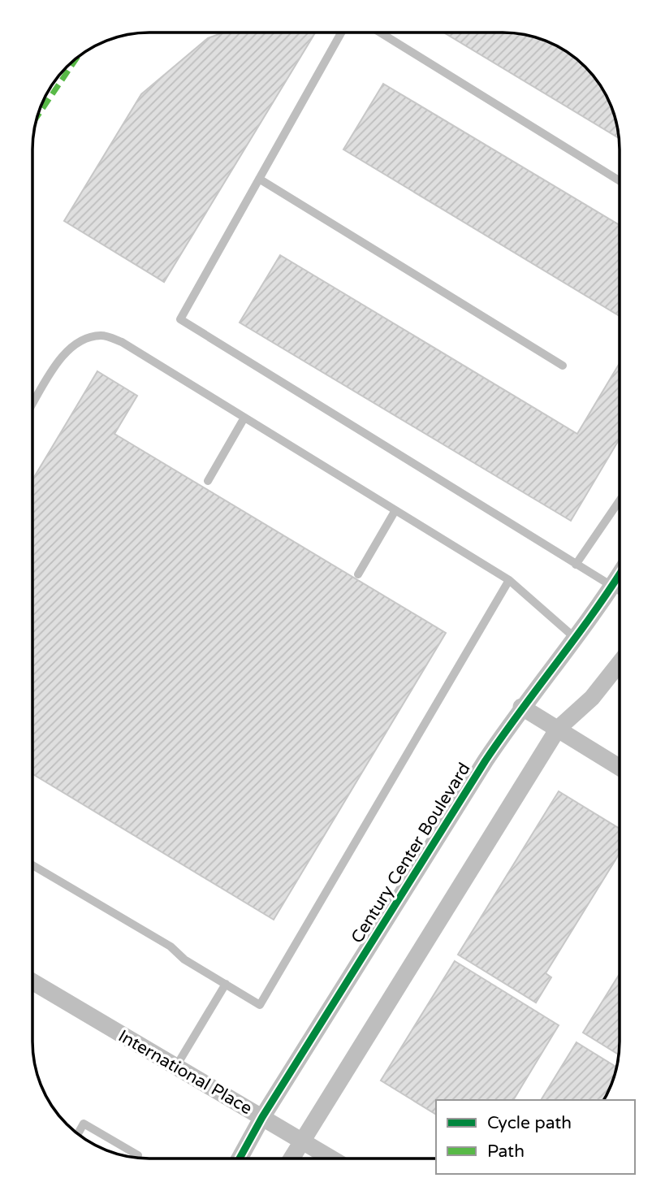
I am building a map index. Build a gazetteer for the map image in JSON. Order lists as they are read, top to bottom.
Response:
{
  "streets": {
    "street": ["Century Center Boulevard", "International Place"]
  },
  "crossings": [
    ["Century Center Boulevard", "International Place"]
  ],
  "legend": ["Cycle path", "Path"]
}
